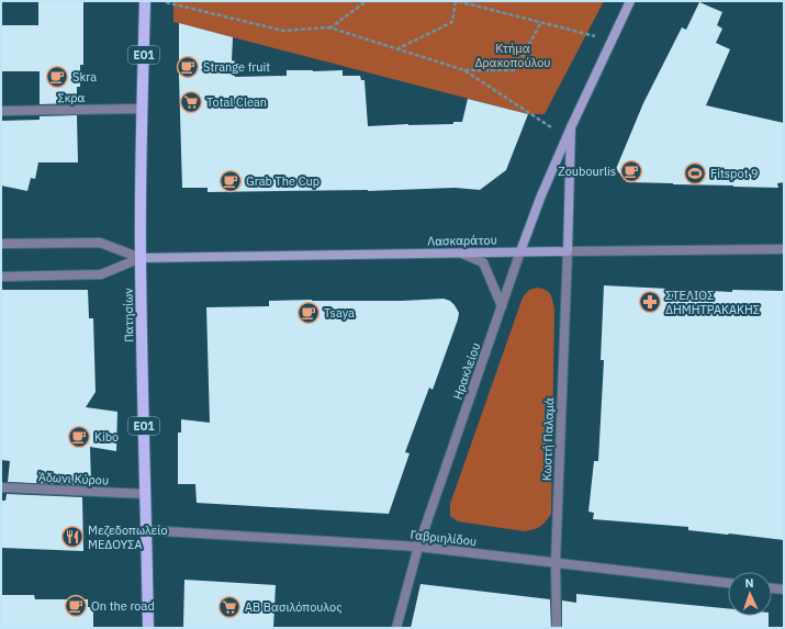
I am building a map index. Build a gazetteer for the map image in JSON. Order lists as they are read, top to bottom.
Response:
{
  "streets": {
    "main road": [
      "ΕΟ1",
      "Λασκαράτου",
      "Πατησίων",
      "Ηρακλείου"
    ],
    "street": [
      "Σκρα",
      "Κωστή Παλαμά",
      "Άδωνι Κύρου",
      "Γαβριηλίδου"
    ]
  },
  "crossings": [
    ["Σκρα", "Πατησίων"],
    ["Λασκαράτου", "Πατησίων"],
    ["Λασκαράτου", "Ηρακλείου"],
    ["Λασκαράτου", "Κωστή Παλαμά"],
    ["Πατησίων", "Άδωνι Κύρου"],
    ["Πατησίων", "Γαβριηλίδου"],
    ["Ηρακλείου", "Κωστή Παλαμά"],
    ["Ηρακλείου", "Γαβριηλίδου"],
    ["Κωστή Παλαμά", "Γαβριηλίδου"]
  ],
  "parks": ["Κτήμα Δρακοπούλου"],
  "places": {
    "cafe": [
      "Strange fruit",
      "Skra",
      "Zoubourlis",
      "Grab The Cup",
      "Tsaya",
      "Kibo",
      "On the road"
    ],
    "supermarket": ["Total Clean", "ΑΒ Βασιλόπουλος"],
    "sports": ["Fitspot 9"],
    "pharmacy": ["ΣΤΕΛΙΟΣ ΔΗΜΗΤΡΑΚΑΚΗΣ"],
    "restaurant": ["Μεζεδοπωλείο ΜΕΔΟΥΣΑ"]
  },
  "north": "top"
}
